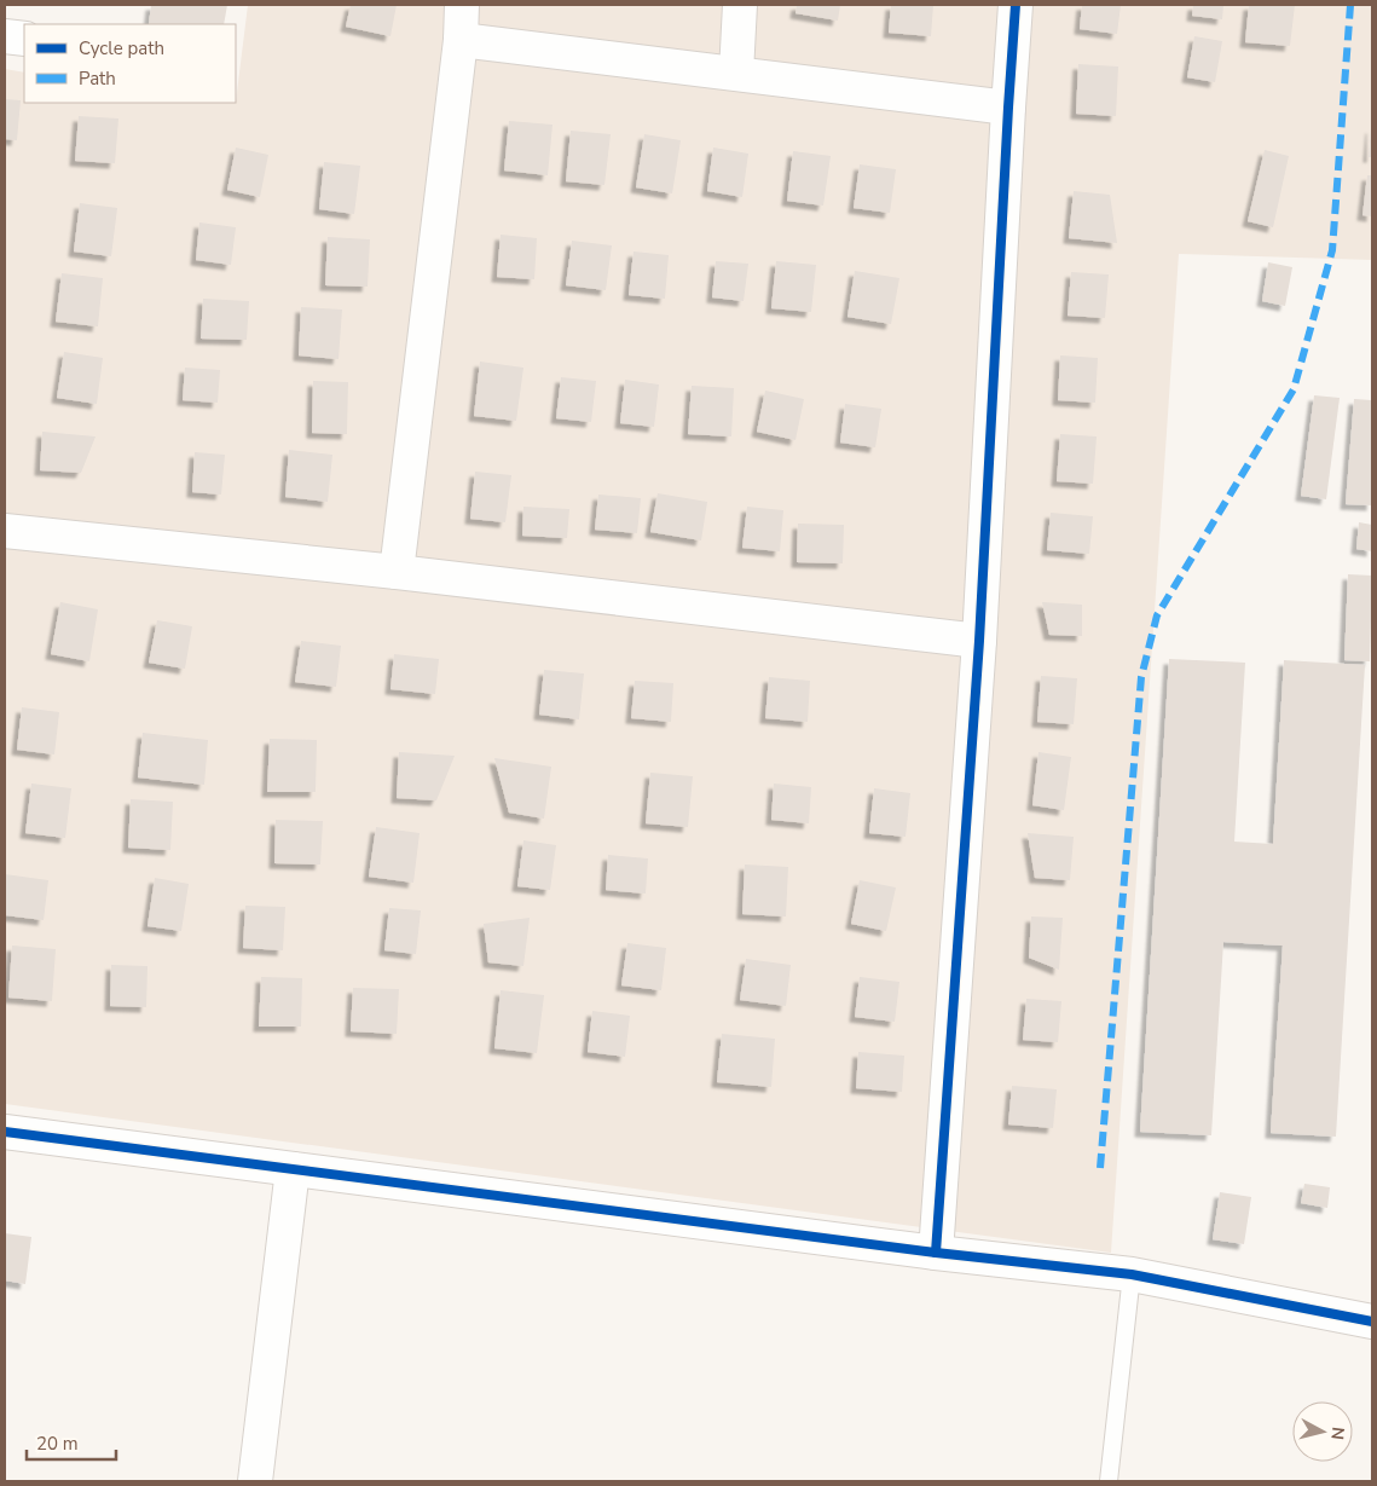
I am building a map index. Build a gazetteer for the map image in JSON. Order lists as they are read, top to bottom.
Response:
{
  "legend": ["Cycle path", "Path"],
  "scale_bar": "20 m",
  "north": "right"
}
